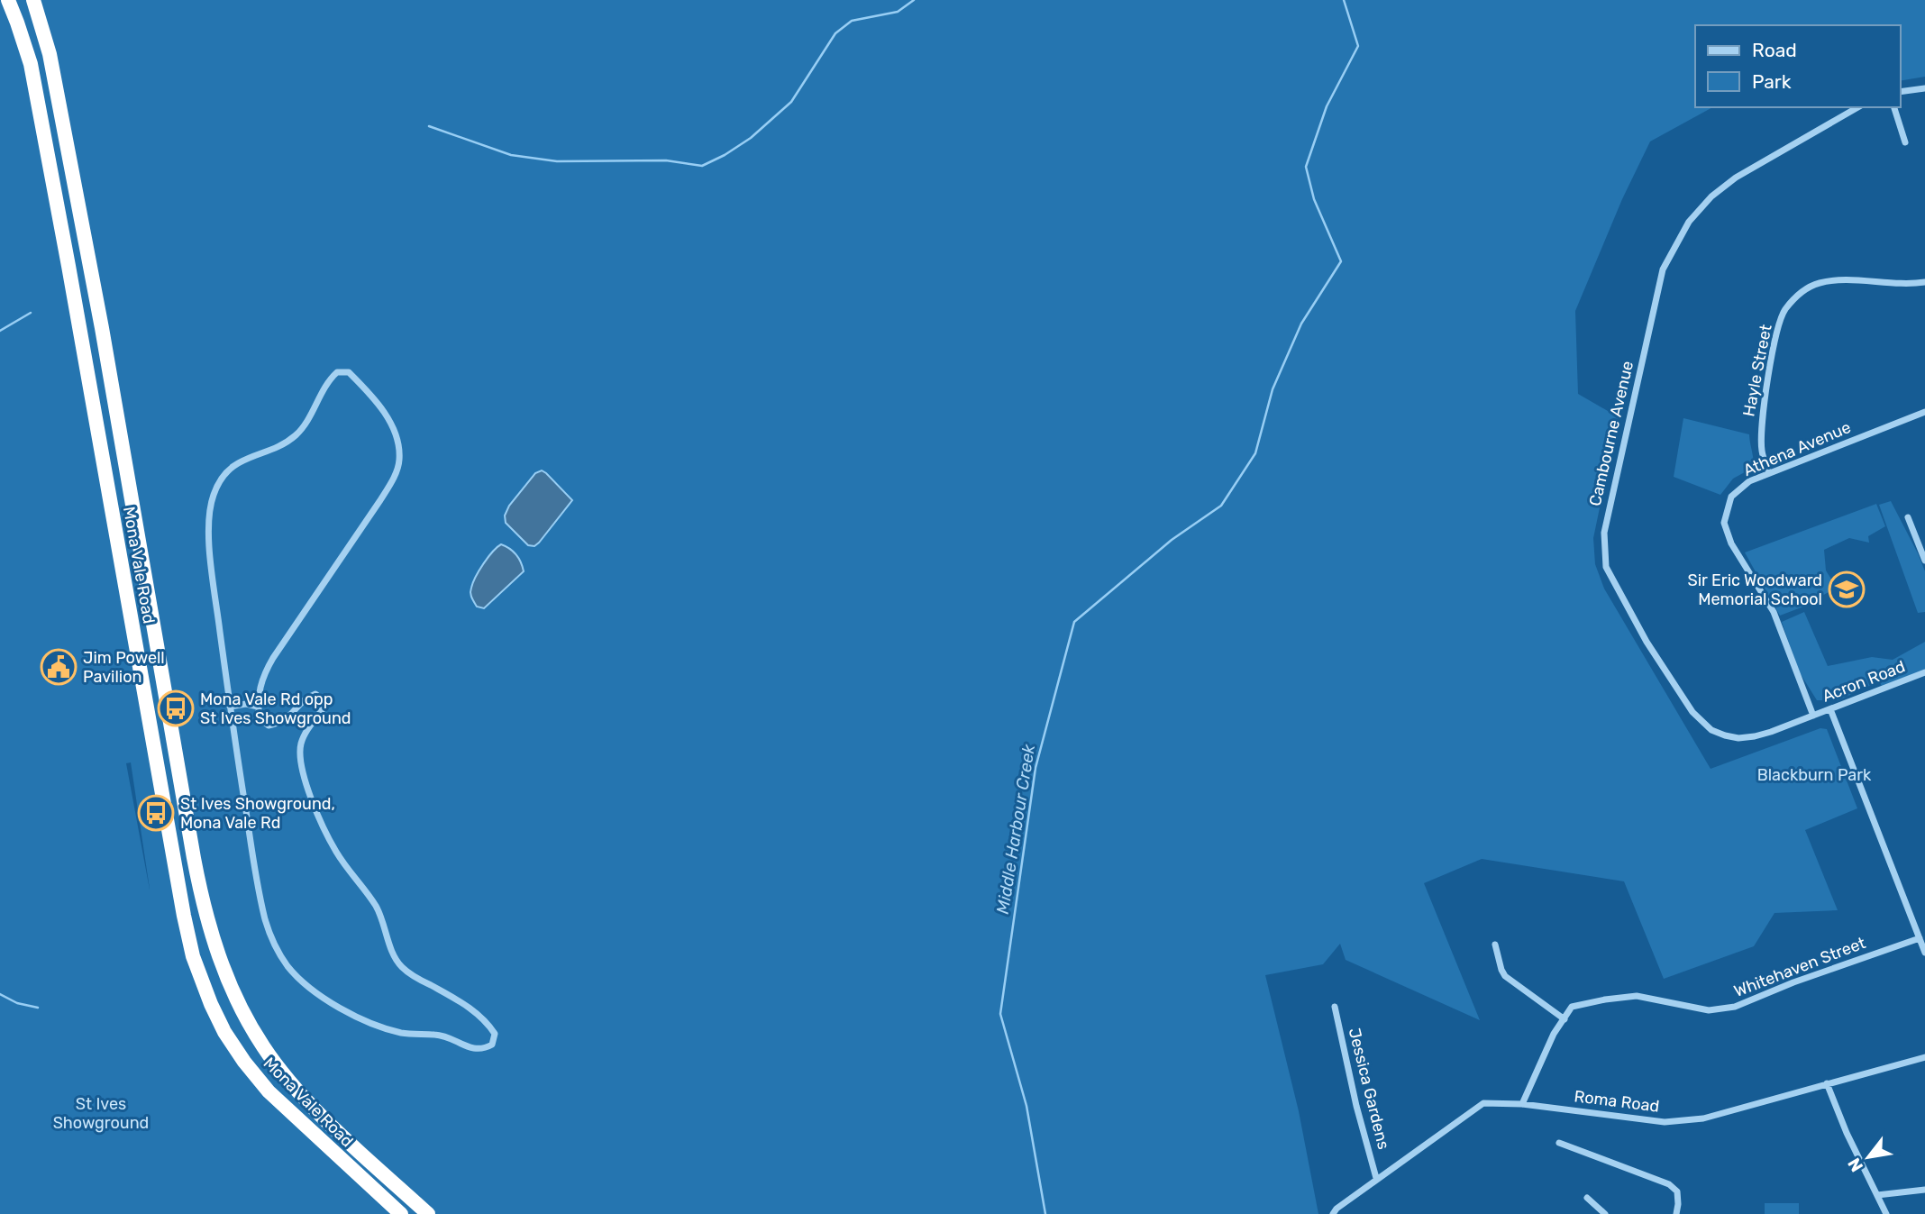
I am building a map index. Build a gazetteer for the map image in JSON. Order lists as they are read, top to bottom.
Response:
{
  "streets": {
    "highway": ["Mona Vale Road"],
    "street": [
      "Hayle Street",
      "Cambourne Avenue",
      "Athena Avenue",
      "Acron Road",
      "Whitehaven Street",
      "Jessica Gardens",
      "Roma Road"
    ]
  },
  "crossings": [
    ["Hayle Street", "Athena Avenue"],
    ["Cambourne Avenue", "Athena Avenue"],
    ["Cambourne Avenue", "Acron Road"],
    ["Athena Avenue", "Acron Road"],
    ["Whitehaven Street", "Roma Road"],
    ["Jessica Gardens", "Roma Road"]
  ],
  "water": ["Middle Harbour Creek"],
  "parks": ["Blackburn Park", "St Ives Showground"],
  "places": {
    "school or university": ["Sir Eric Woodward Memorial School"],
    "public building": ["Jim Powell Pavilion"],
    "bus stop": ["Mona Vale Rd opp St Ives Showground", "St Ives Showground, Mona Vale Rd"]
  },
  "legend": ["Road", "Park"],
  "north": "bottom left"
}
